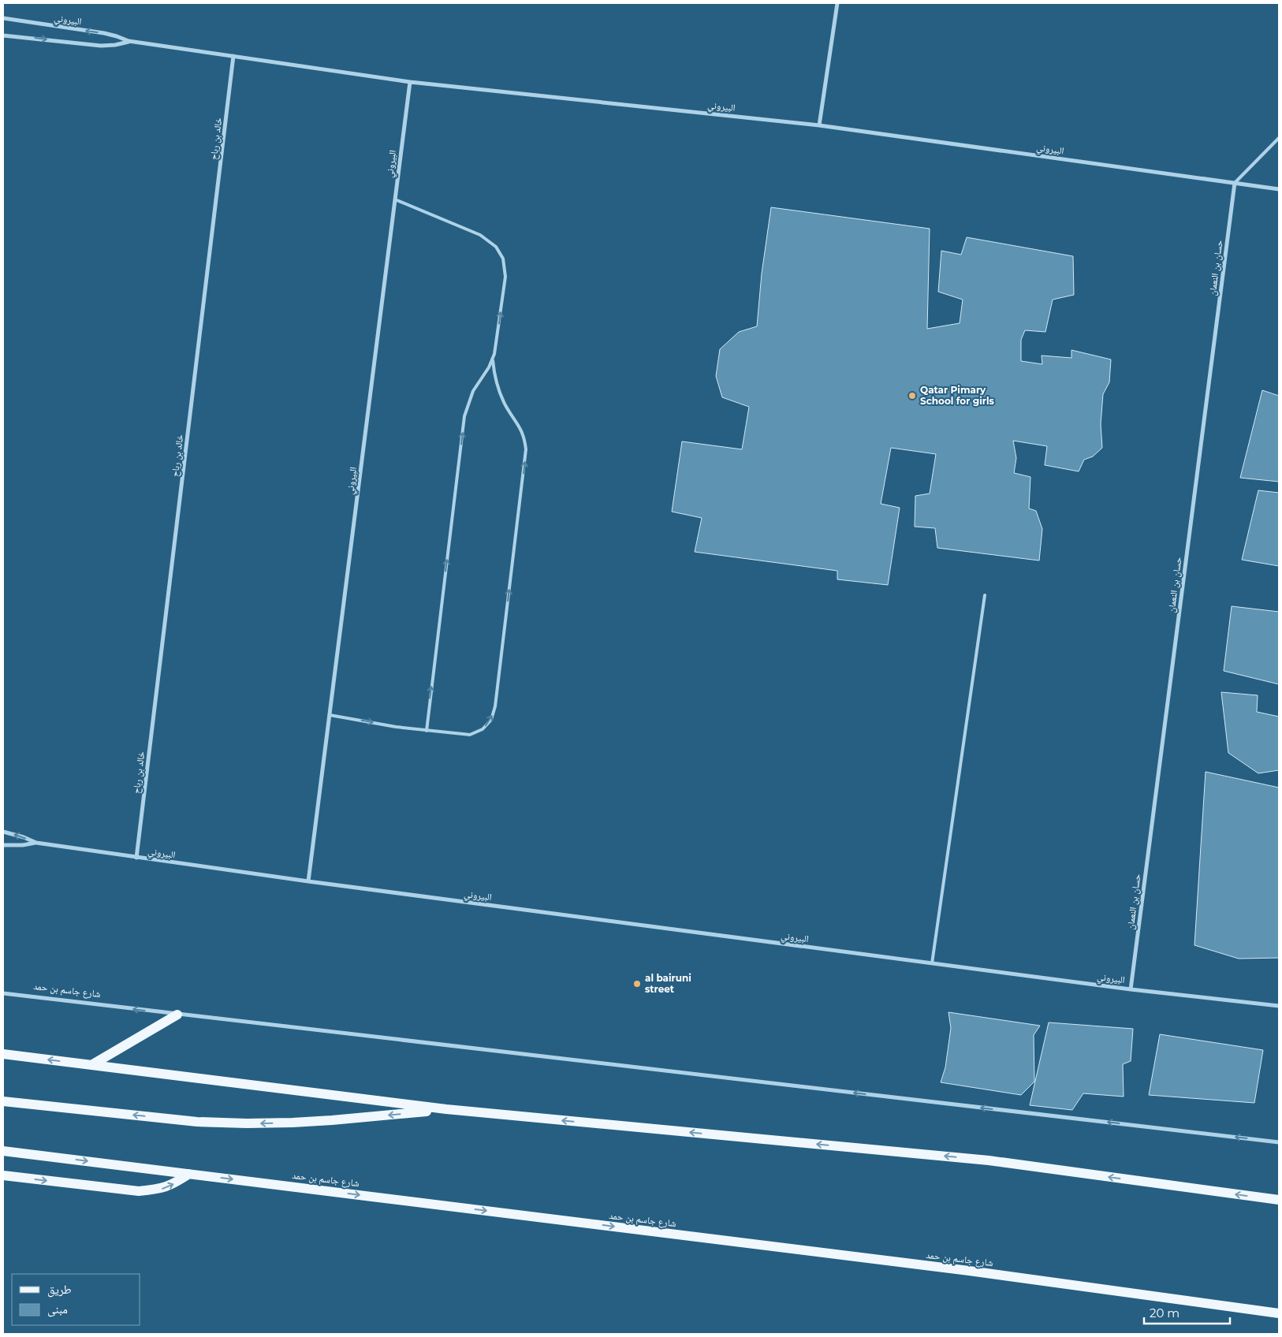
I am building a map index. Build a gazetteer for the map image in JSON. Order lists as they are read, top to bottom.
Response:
{
  "streets": {
    "main road": ["شارع جاسم بن حمد"],
    "street": ["البيروني", "خالد بن رباح", "حسان بن النعمان"]
  },
  "crossings": [
    ["البيروني", "خالد بن رباح"],
    ["البيروني", "حسان بن النعمان"]
  ],
  "places": ["Qatar Pimary School for girls", "al bairuni street"],
  "legend": ["طريق", "مبنى"],
  "scale_bar": "20 m"
}
